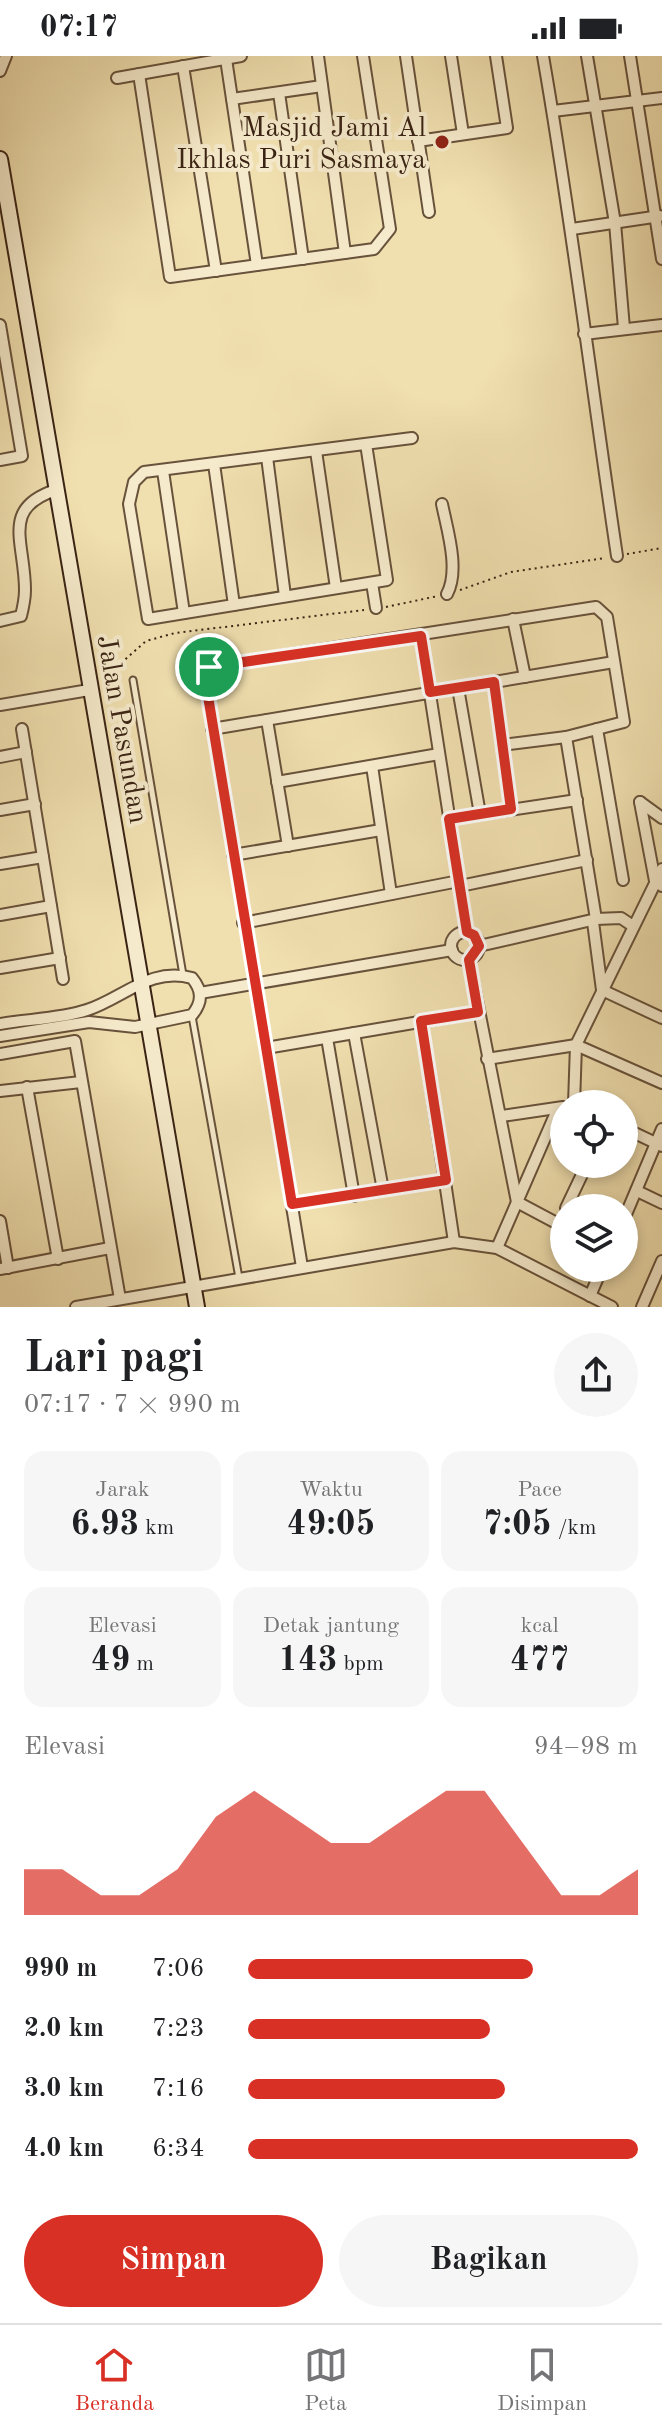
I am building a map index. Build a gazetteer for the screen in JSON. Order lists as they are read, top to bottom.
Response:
{
  "streets": {
    "street": ["Jalan Pasundan"]
  },
  "places": ["Masjid Jami Al Ikhlas Puri Sasmaya"],
  "page": {
    "status": "07:17",
    "heading": ["Lari pagi", "07:17 · 7 × 990 m"],
    "stats": [
      ["Jarak", "6.93 km"],
      ["Waktu", "49:05"],
      ["Pace", "7:05 /km"],
      ["Elevasi", "49 m"],
      ["Detak jantung", "143 bpm"],
      ["kcal", "477"]
    ],
    "chart": ["Elevasi", "94–98 m"],
    "list": [
      {
        "name": "990 m",
        "note": "7:06"
      },
      {
        "name": "2.0 km",
        "note": "7:23"
      },
      {
        "name": "3.0 km",
        "note": "7:16"
      },
      {
        "name": "4.0 km",
        "note": "6:34"
      }
    ],
    "buttons": ["Simpan", "Bagikan"],
    "tabs": ["Beranda", "Peta", "Disimpan"]
  }
}
